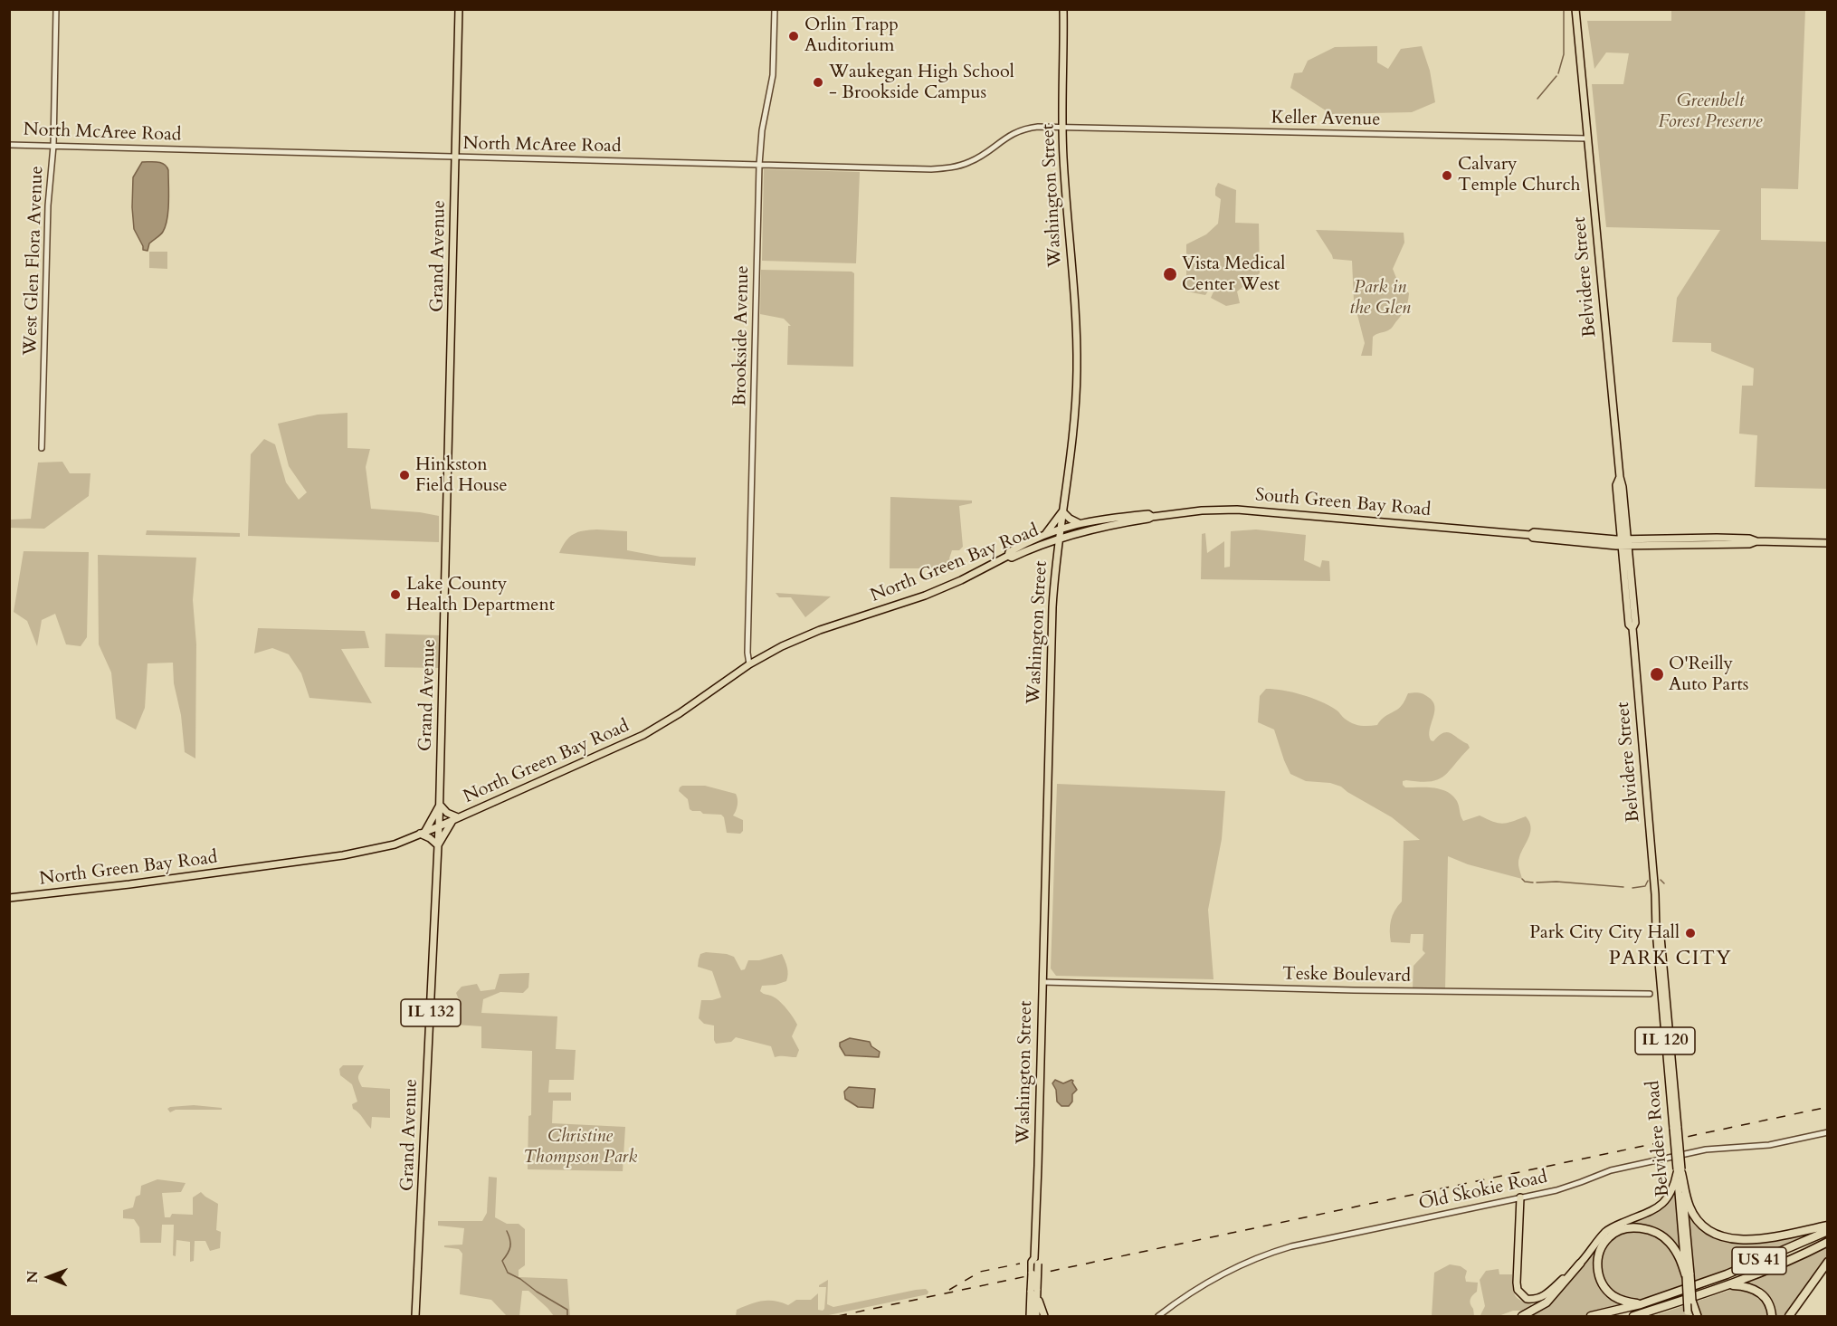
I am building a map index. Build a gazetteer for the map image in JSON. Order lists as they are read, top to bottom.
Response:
{
  "streets": {
    "highway": ["US 41"],
    "main road": [
      "Washington Street",
      "Grand Avenue",
      "Belvidere Street",
      "South Green Bay Road",
      "North Green Bay Road",
      "IL 132",
      "IL 120",
      "Belvidere Road"
    ],
    "street": [
      "Keller Avenue",
      "North McAree Road",
      "West Glen Flora Avenue",
      "Brookside Avenue",
      "Teske Boulevard",
      "Old Skokie Road"
    ]
  },
  "crossings": [
    ["Keller Avenue", "North McAree Road"],
    ["Keller Avenue", "Washington Street"],
    ["Keller Avenue", "Belvidere Street"],
    ["North McAree Road", "Washington Street"],
    ["North McAree Road", "Grand Avenue"],
    ["North McAree Road", "West Glen Flora Avenue"],
    ["North McAree Road", "Brookside Avenue"],
    ["Washington Street", "South Green Bay Road"],
    ["Washington Street", "North Green Bay Road"],
    ["Washington Street", "Teske Boulevard"],
    ["Grand Avenue", "North Green Bay Road"],
    ["Belvidere Street", "South Green Bay Road"],
    ["Belvidere Street", "Belvidere Road"],
    ["Brookside Avenue", "North Green Bay Road"],
    ["South Green Bay Road", "North Green Bay Road"]
  ],
  "districts": ["PARK CITY"],
  "parks": ["Greenbelt Forest Preserve", "Park in the Glen", "Christine Thompson Park"],
  "places": [
    "Orlin Trapp Auditorium",
    "Waukegan High School - Brookside Campus",
    "Calvary Temple Church",
    "Vista Medical Center West",
    "Hinkston Field House",
    "Lake County Health Department",
    "O'Reilly Auto Parts",
    "Park City City Hall"
  ],
  "north": "left"
}
